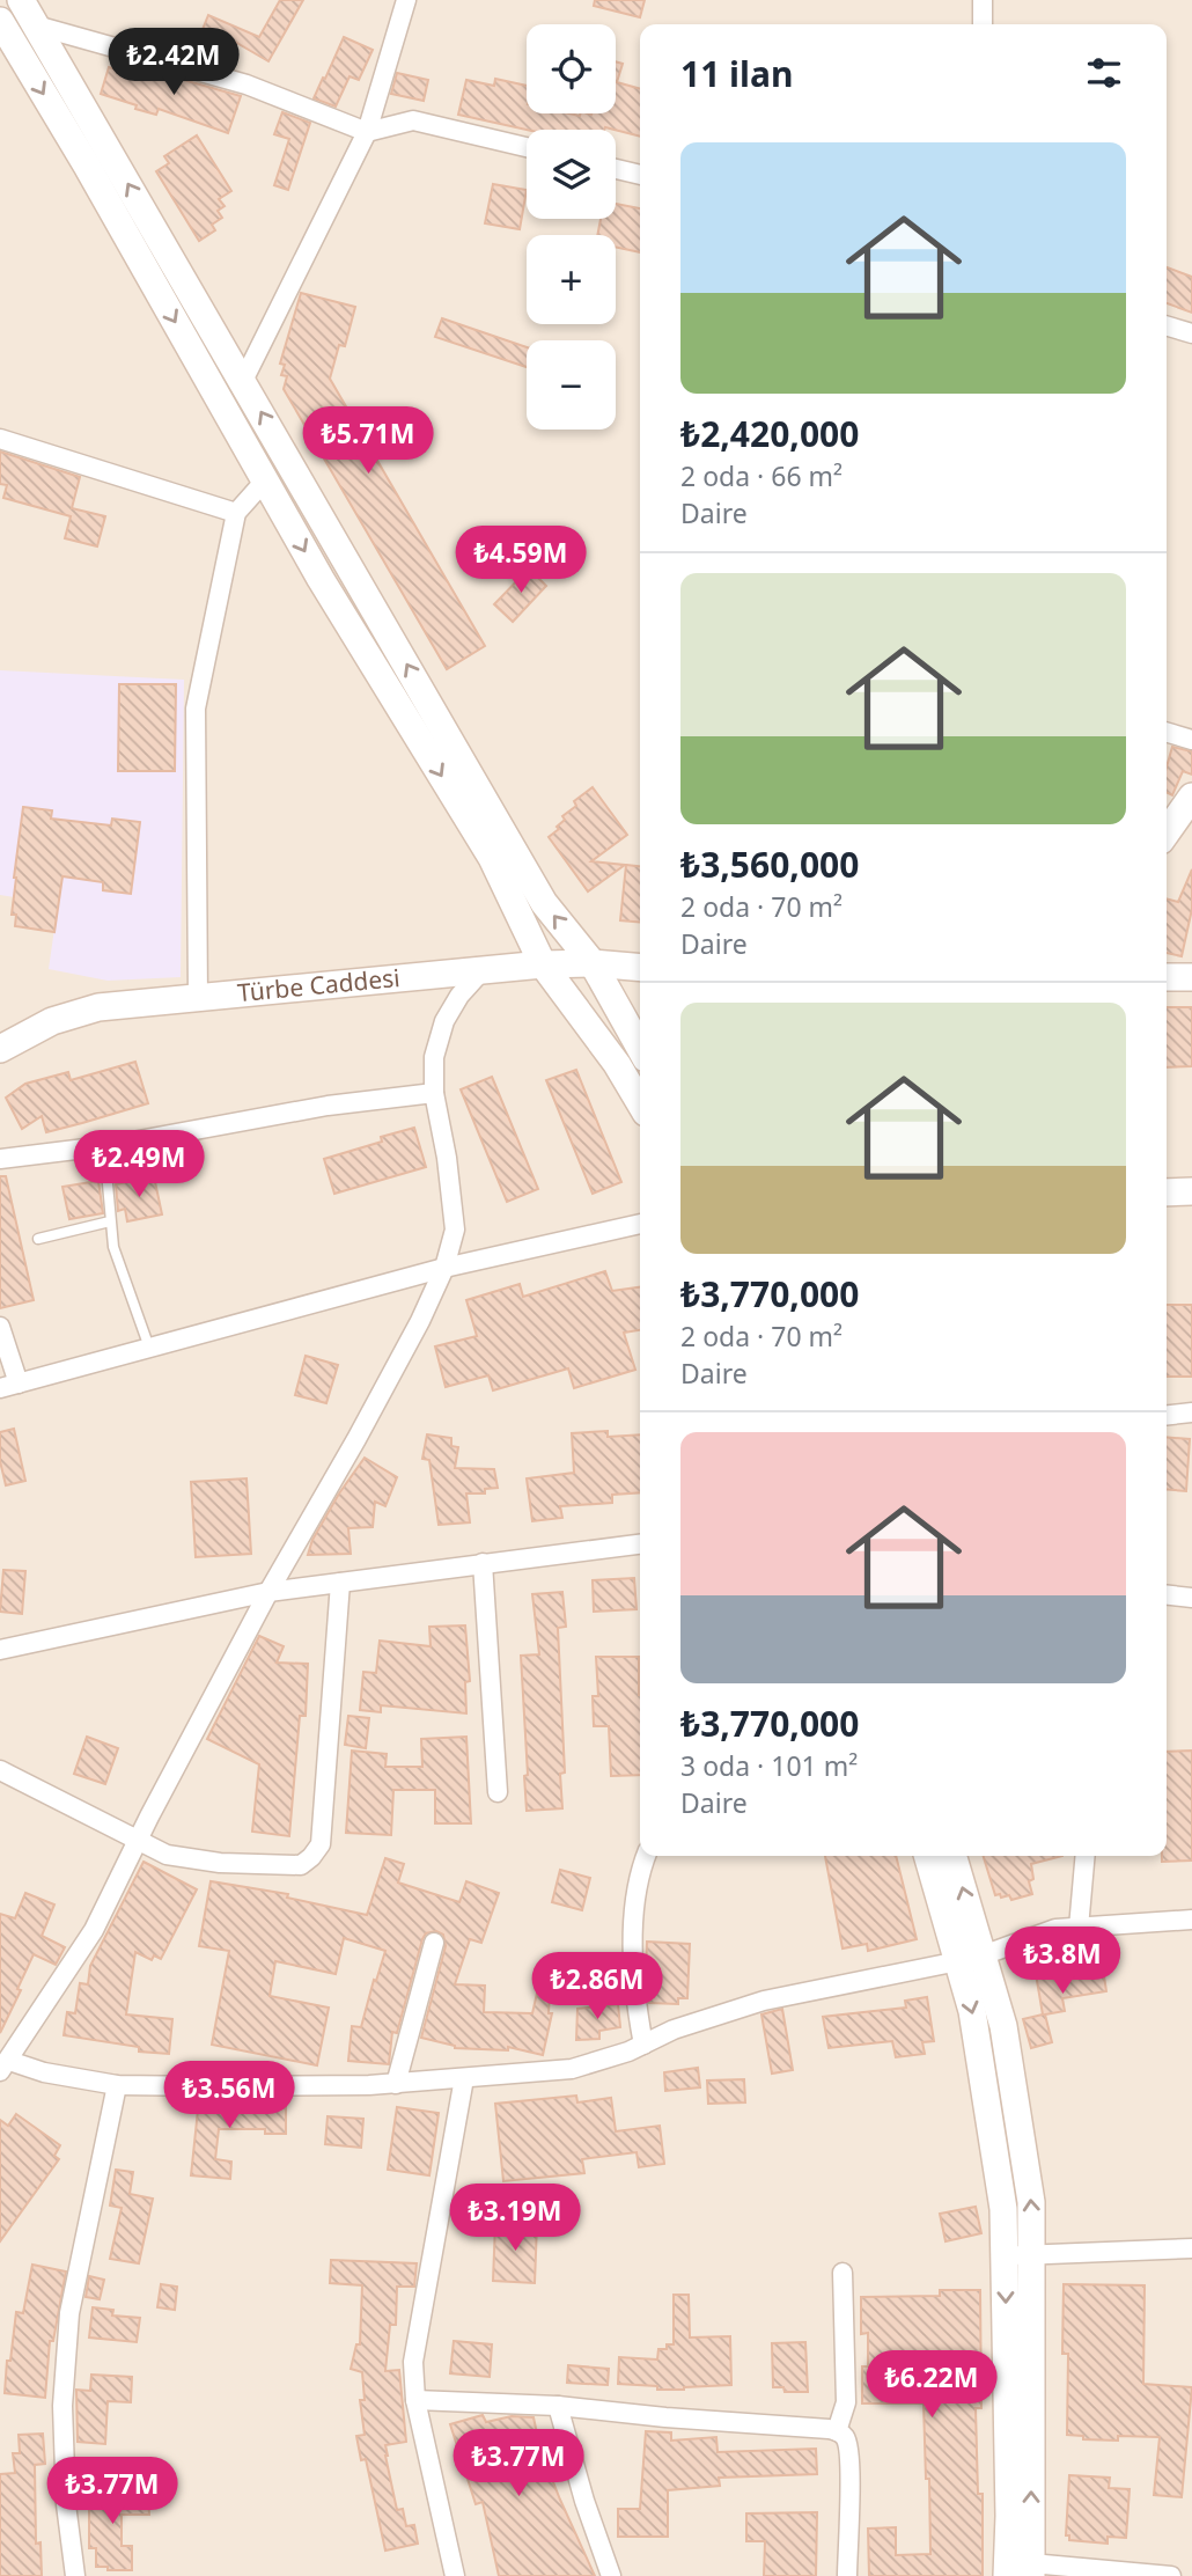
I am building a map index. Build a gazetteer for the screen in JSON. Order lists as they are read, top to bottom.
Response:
{
  "streets": {
    "main road": ["Türbe Caddesi"]
  },
  "page": {
    "map_buttons": ["+", "−"],
    "heading": "11 ilan",
    "price": [
      "₺2.42M",
      "₺5.71M",
      "₺4.59M",
      "₺2.49M",
      "₺3.8M",
      "₺2.86M",
      "₺3.56M",
      "₺3.19M",
      "₺6.22M",
      "₺3.77M",
      "₺3.77M"
    ],
    "list": [
      {
        "name": "₺2,420,000",
        "note": "2 oda · 66 m² · Daire"
      },
      {
        "name": "₺3,560,000",
        "note": "2 oda · 70 m² · Daire"
      },
      {
        "name": "₺3,770,000",
        "note": "2 oda · 70 m² · Daire"
      },
      {
        "name": "₺3,770,000",
        "note": "3 oda · 101 m² · Daire"
      }
    ]
  }
}
